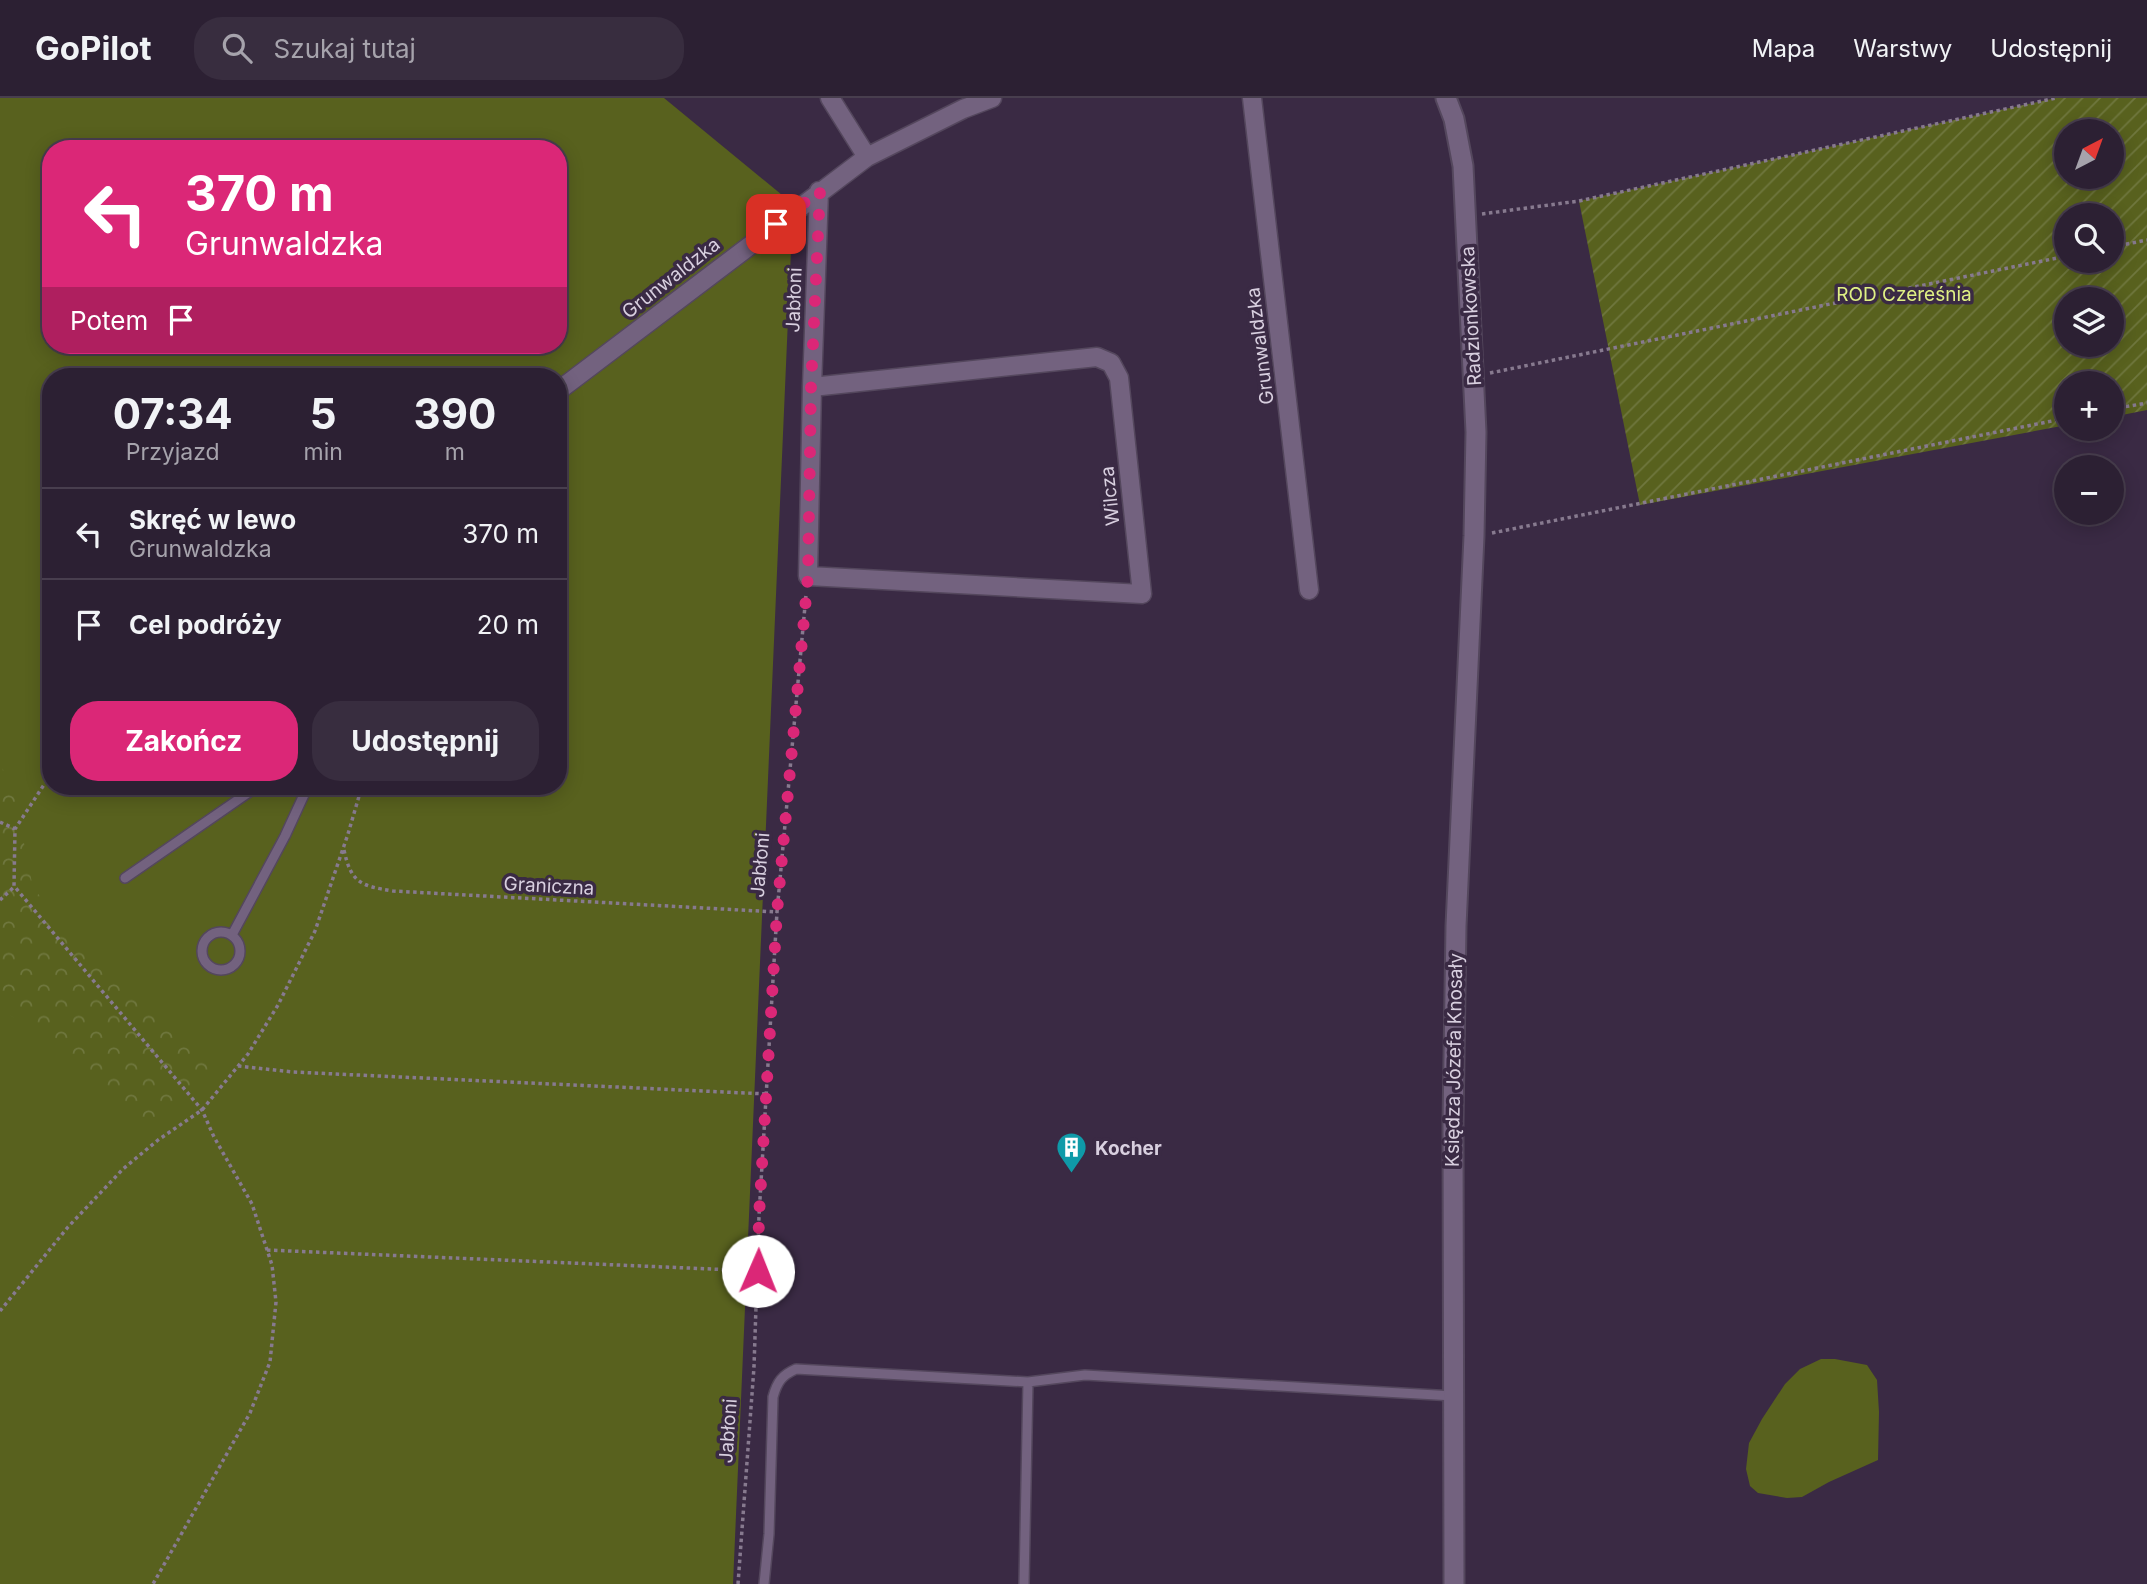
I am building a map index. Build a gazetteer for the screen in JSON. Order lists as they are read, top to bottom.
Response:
{
  "streets": {
    "street": [
      "Grunwaldzka",
      "Jabłoni",
      "Radzionkowska",
      "Wilcza",
      "Księdza Józefa Knosały"
    ],
    "path": ["Graniczna"]
  },
  "crossings": [
    ["Grunwaldzka", "Jabłoni"],
    ["Jabłoni", "Wilcza"],
    ["Jabłoni", "Graniczna"],
    ["Radzionkowska", "Księdza Józefa Knosały"]
  ],
  "parks": ["ROD Czereśnia"],
  "places": {
    "building": ["Kocher"]
  },
  "north": "top right",
  "page": {
    "header": "GoPilot",
    "search": "Szukaj tutaj",
    "nav": ["Mapa", "Warstwy", "Udostępnij"],
    "map_buttons": ["+", "−"],
    "turn": ["370 m", "Grunwaldzka"],
    "then": "Potem",
    "eta": [
      "07:34",
      "Przyjazd",
      "5",
      "min",
      "390",
      "m"
    ],
    "list": [
      {
        "name": "Skręć w lewo",
        "note": "Grunwaldzka",
        "value": "370 m"
      },
      {
        "name": "Cel podróży",
        "value": "20 m"
      }
    ],
    "buttons": ["Zakończ", "Udostępnij"]
  }
}
